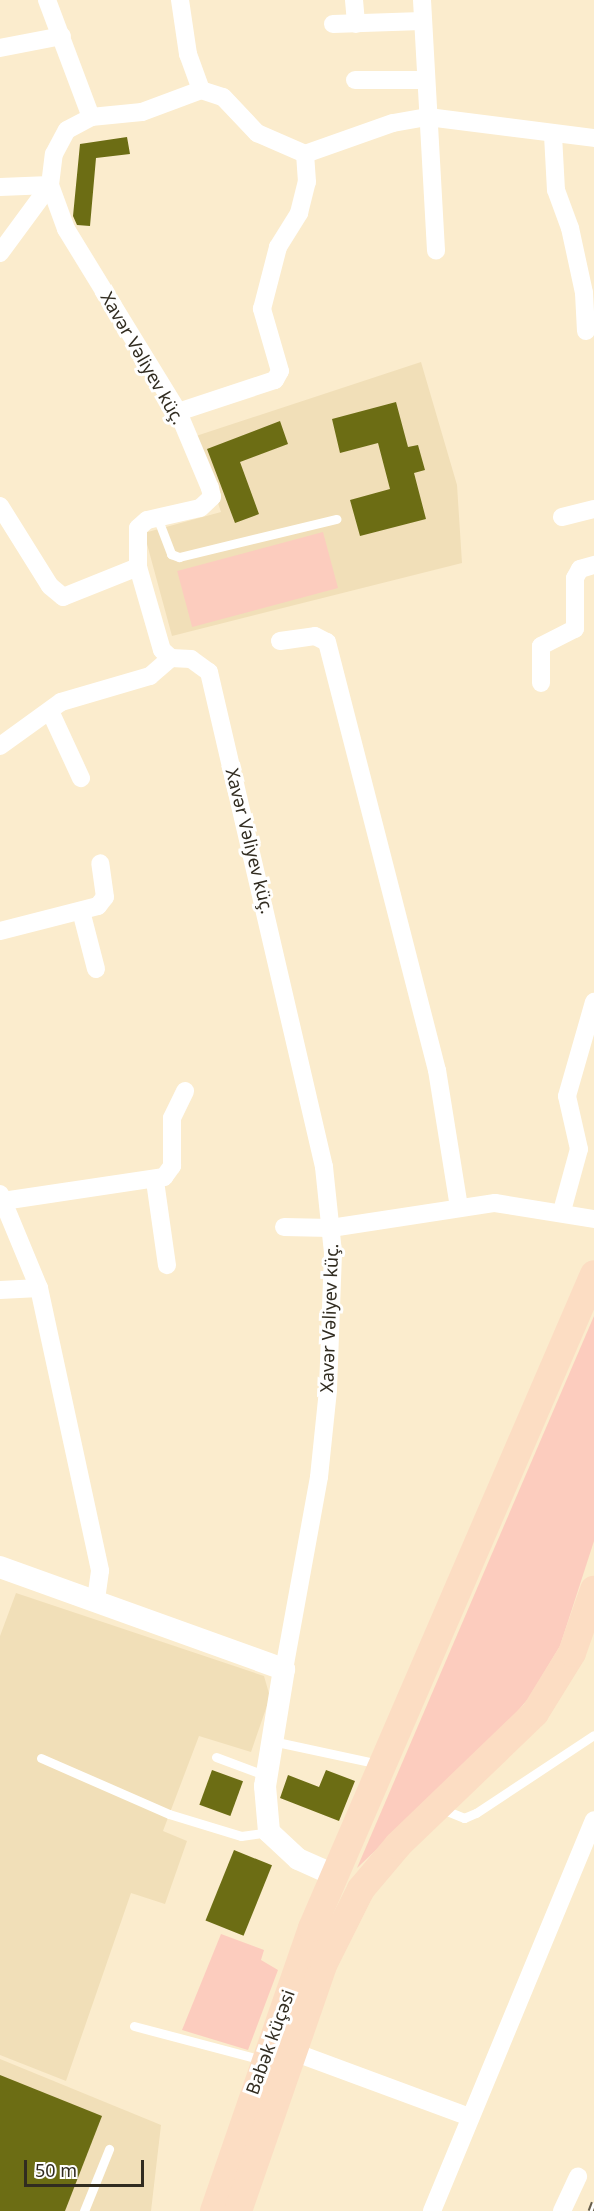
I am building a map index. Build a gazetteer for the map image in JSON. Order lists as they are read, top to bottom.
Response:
{
  "streets": {
    "main road": ["Babək küçəsi"],
    "street": ["Xavər Vəliyev küç."]
  },
  "scale_bar": "50 m"
}
